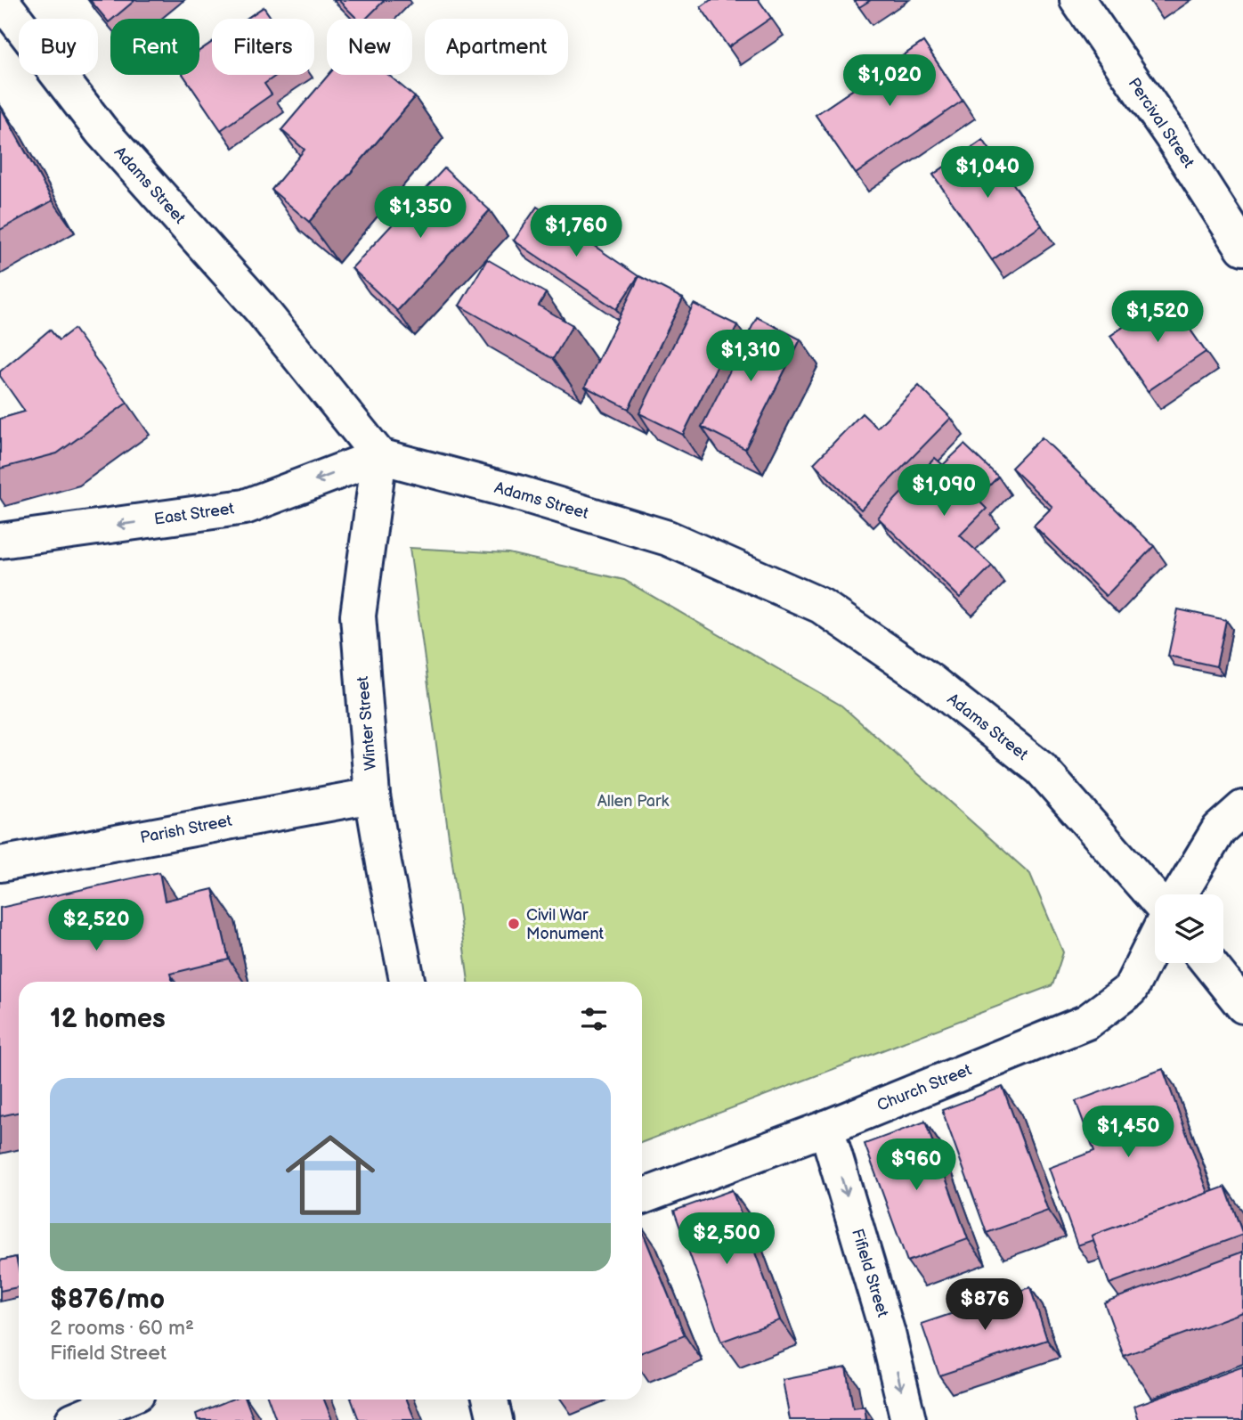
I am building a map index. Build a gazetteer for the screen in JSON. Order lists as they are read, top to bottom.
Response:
{
  "streets": {
    "street": [
      "Percival Street",
      "Adams Street",
      "East Street",
      "Winter Street",
      "Parish Street",
      "Church Street",
      "Fifield Street"
    ]
  },
  "crossings": [
    ["Adams Street", "East Street"],
    ["Adams Street", "Winter Street"],
    ["East Street", "Winter Street"],
    ["Winter Street", "Parish Street"],
    ["Church Street", "Fifield Street"]
  ],
  "one_way": ["East Street", "Fifield Street"],
  "parks": ["Allen Park"],
  "places": ["Civil War Monument"],
  "page": {
    "chip": [
      "Buy",
      "Rent",
      "Filters",
      "New",
      "Apartment"
    ],
    "price": [
      "$1,020",
      "$1,040",
      "$1,350",
      "$1,760",
      "$1,520",
      "$1,310",
      "$1,090",
      "$2,520",
      "$1,450",
      "$960",
      "$2,500",
      "$876"
    ],
    "heading": "12 homes",
    "list": [
      {
        "name": "$876/mo",
        "note": "2 rooms · 60 m² · Fifield Street"
      }
    ]
  }
}
